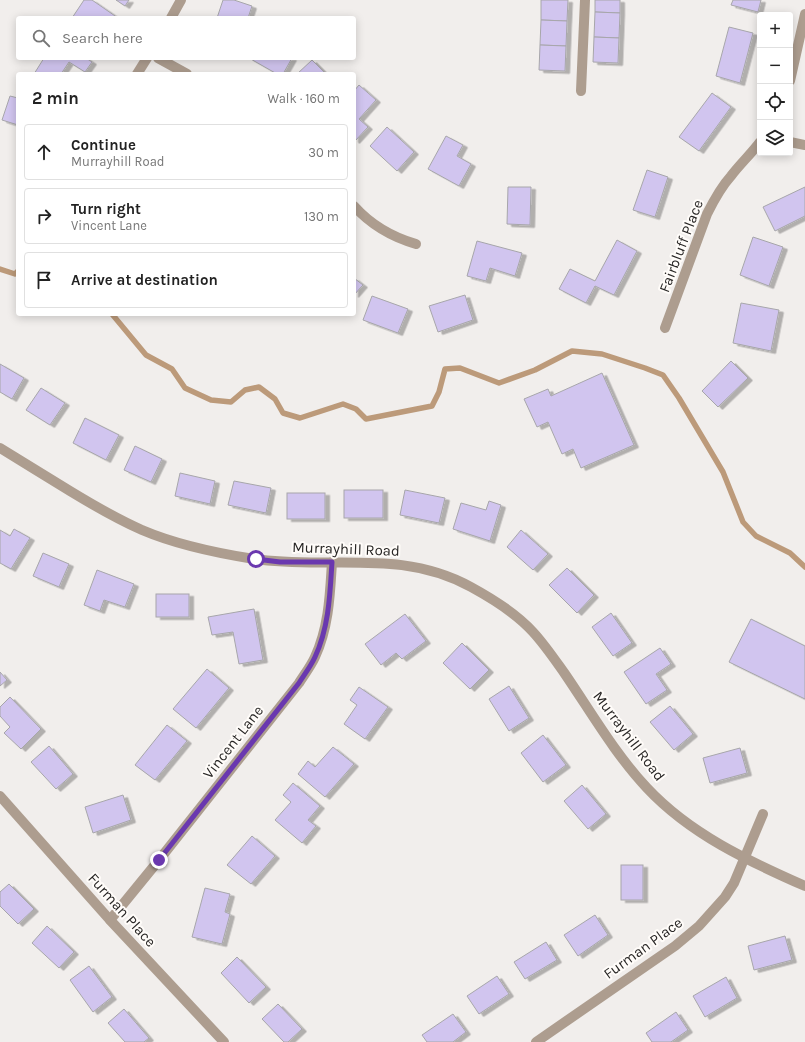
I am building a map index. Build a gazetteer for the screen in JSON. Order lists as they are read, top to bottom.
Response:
{
  "streets": {
    "street": [
      "Fairbluff Place",
      "Murrayhill Road",
      "Vincent Lane",
      "Furman Place"
    ]
  },
  "crossings": [
    ["Murrayhill Road", "Vincent Lane"],
    ["Murrayhill Road", "Furman Place"],
    ["Vincent Lane", "Furman Place"]
  ],
  "page": {
    "map_buttons": ["+", "−"],
    "search": "Search here",
    "heading": ["2 min", "Walk · 160 m"],
    "list": [
      ["Continue", "Murrayhill Road", "30 m"],
      ["Turn right", "Vincent Lane", "130 m"],
      "Arrive at destination"
    ]
  }
}
